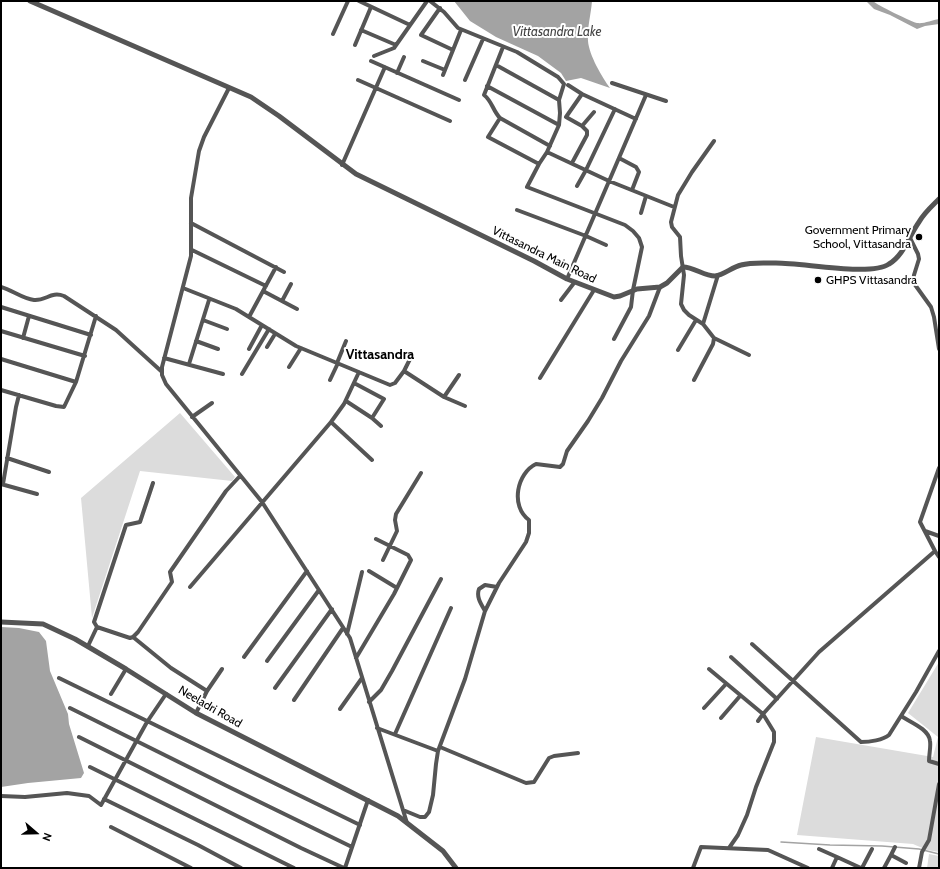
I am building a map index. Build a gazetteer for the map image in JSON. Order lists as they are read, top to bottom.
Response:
{
  "streets": {
    "street": ["Vittasandra Main Road", "Neeladri Road"]
  },
  "districts": ["Vittasandra"],
  "water": ["Vittasandra Lake"],
  "places": ["Government Primary School, Vittasandra", "GHPS Vittasandra"],
  "north": "right"
}
